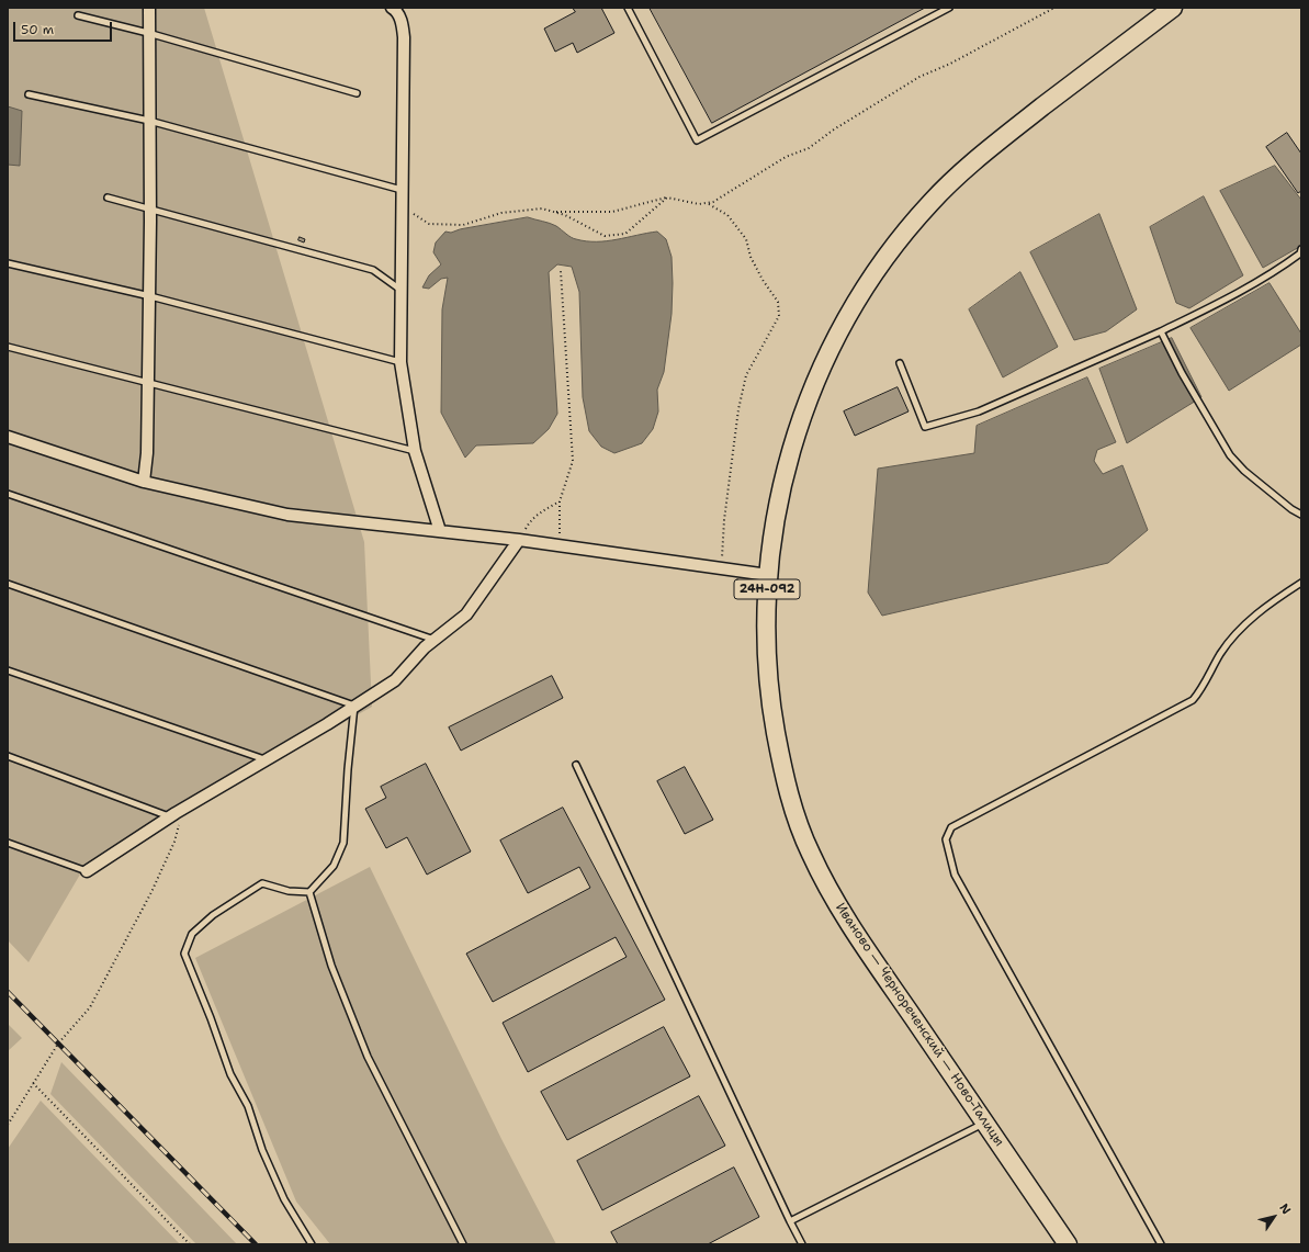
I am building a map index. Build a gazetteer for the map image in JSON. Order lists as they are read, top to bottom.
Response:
{
  "streets": {
    "main road": ["24Н-092", "Иваново — Чернореченский — Ново-Талицы"]
  },
  "scale_bar": "50 m",
  "north": "top right"
}
